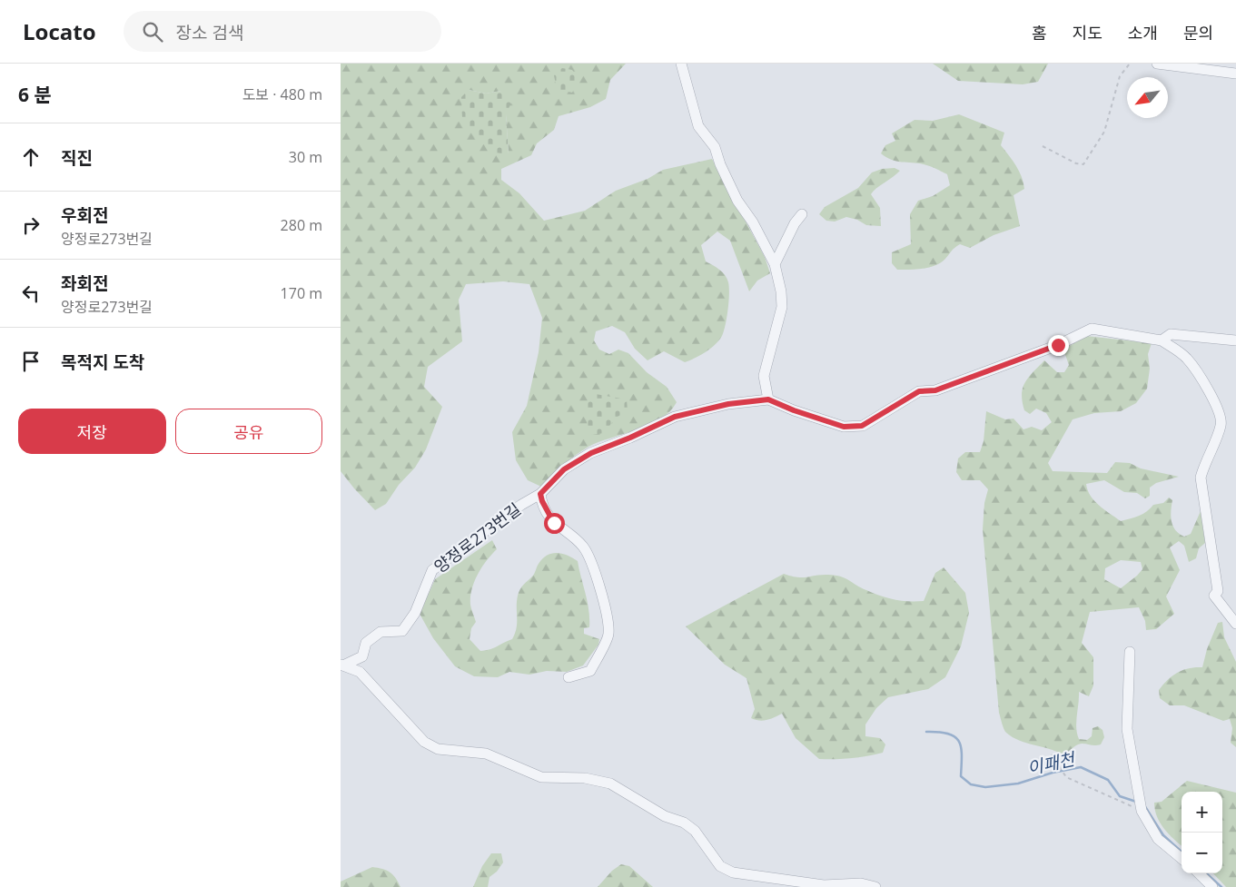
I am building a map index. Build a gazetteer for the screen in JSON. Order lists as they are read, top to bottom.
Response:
{
  "streets": {
    "street": ["양정로273번길"]
  },
  "water": ["이패천"],
  "north": "bottom left",
  "page": {
    "header": "Locato",
    "search": "장소 검색",
    "nav": [
      "홈",
      "지도",
      "소개",
      "문의"
    ],
    "heading": ["6 분", "도보 · 480 m"],
    "list": [
      ["직진", "30 m"],
      ["우회전", "양정로273번길", "280 m"],
      ["좌회전", "양정로273번길", "170 m"],
      "목적지 도착"
    ],
    "buttons": ["저장", "공유"],
    "map_buttons": ["+", "−"]
  }
}
